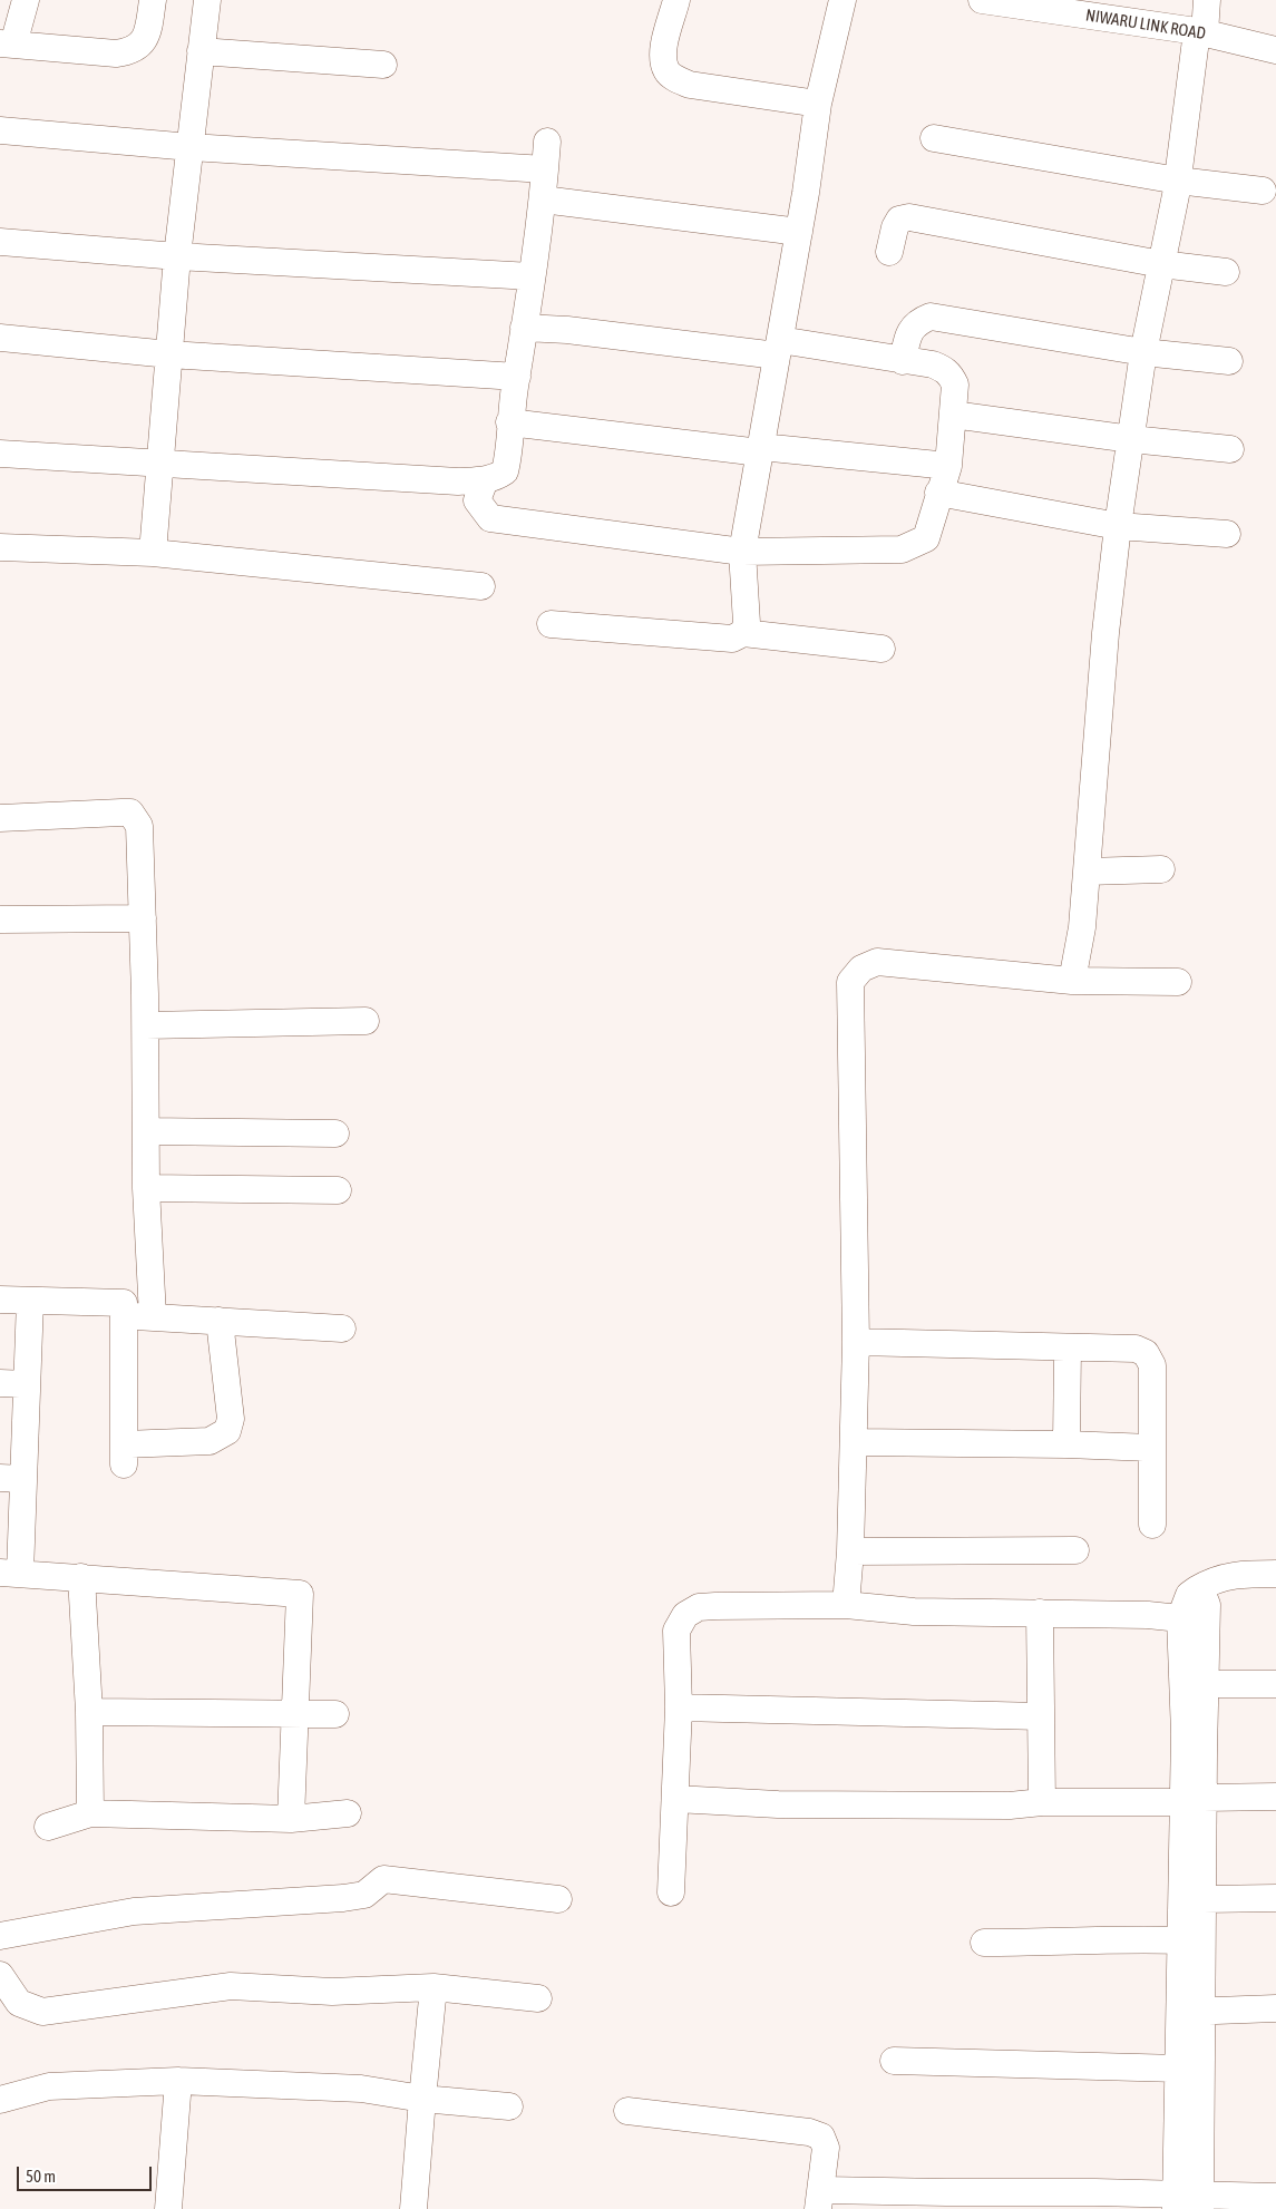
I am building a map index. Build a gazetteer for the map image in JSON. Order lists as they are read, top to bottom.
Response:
{
  "streets": {
    "street": ["NIWARU LINK ROAD"]
  },
  "scale_bar": "50 m"
}
